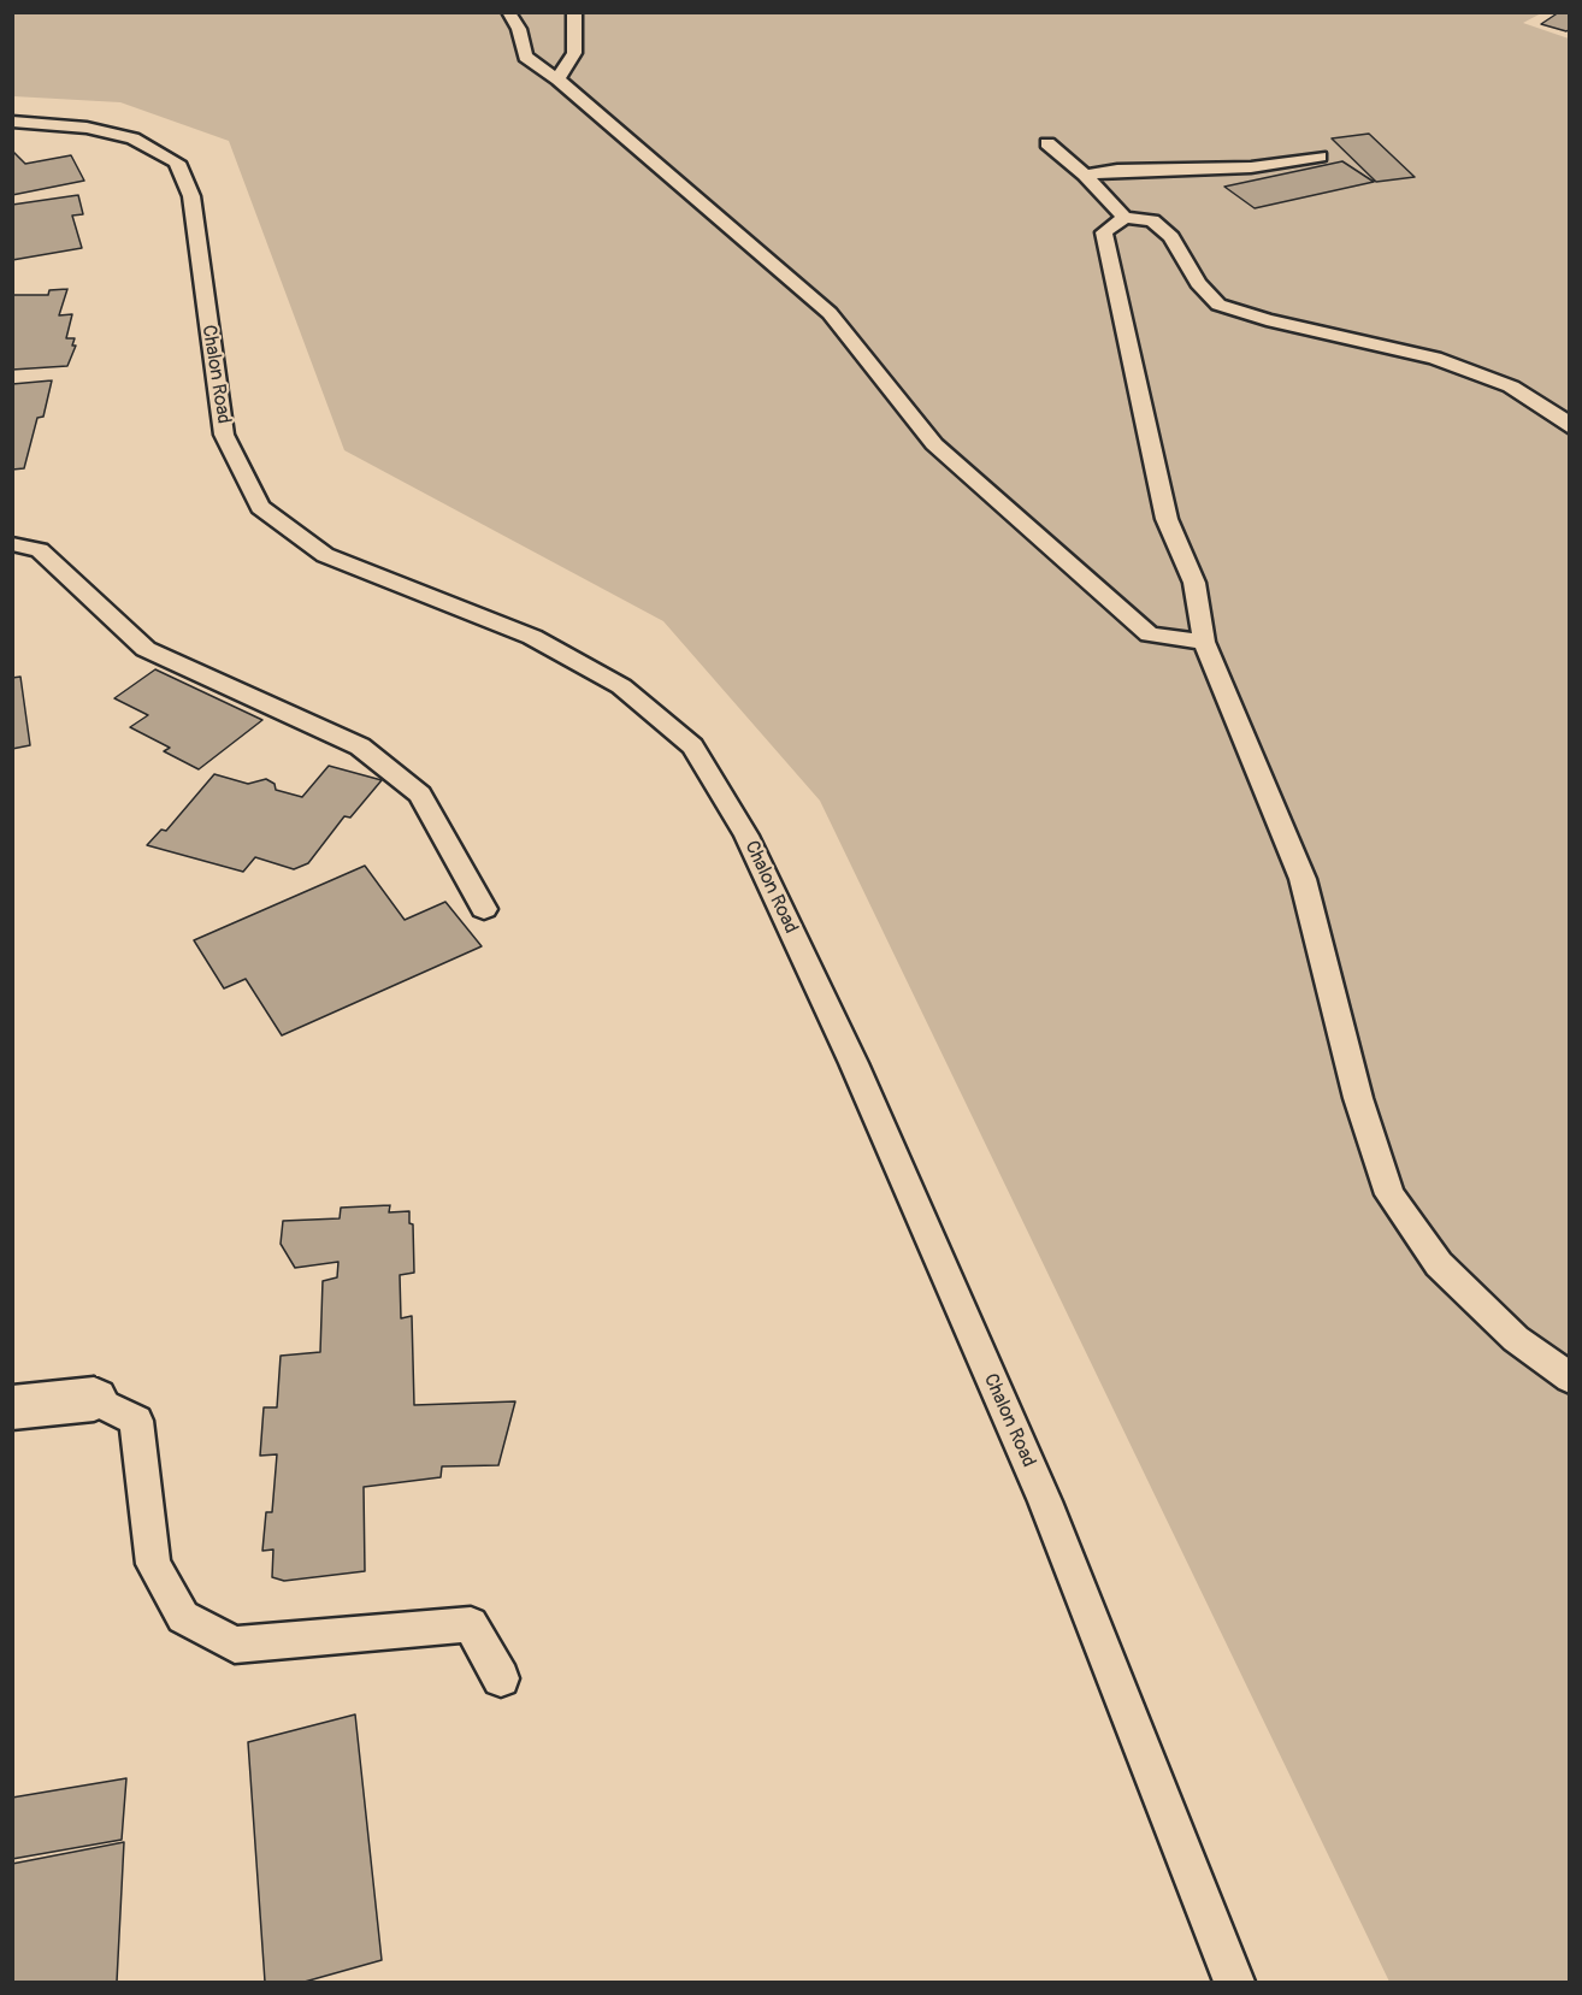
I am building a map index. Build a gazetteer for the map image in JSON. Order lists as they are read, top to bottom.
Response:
{
  "streets": {
    "lane": ["Chalon Road"]
  }
}
